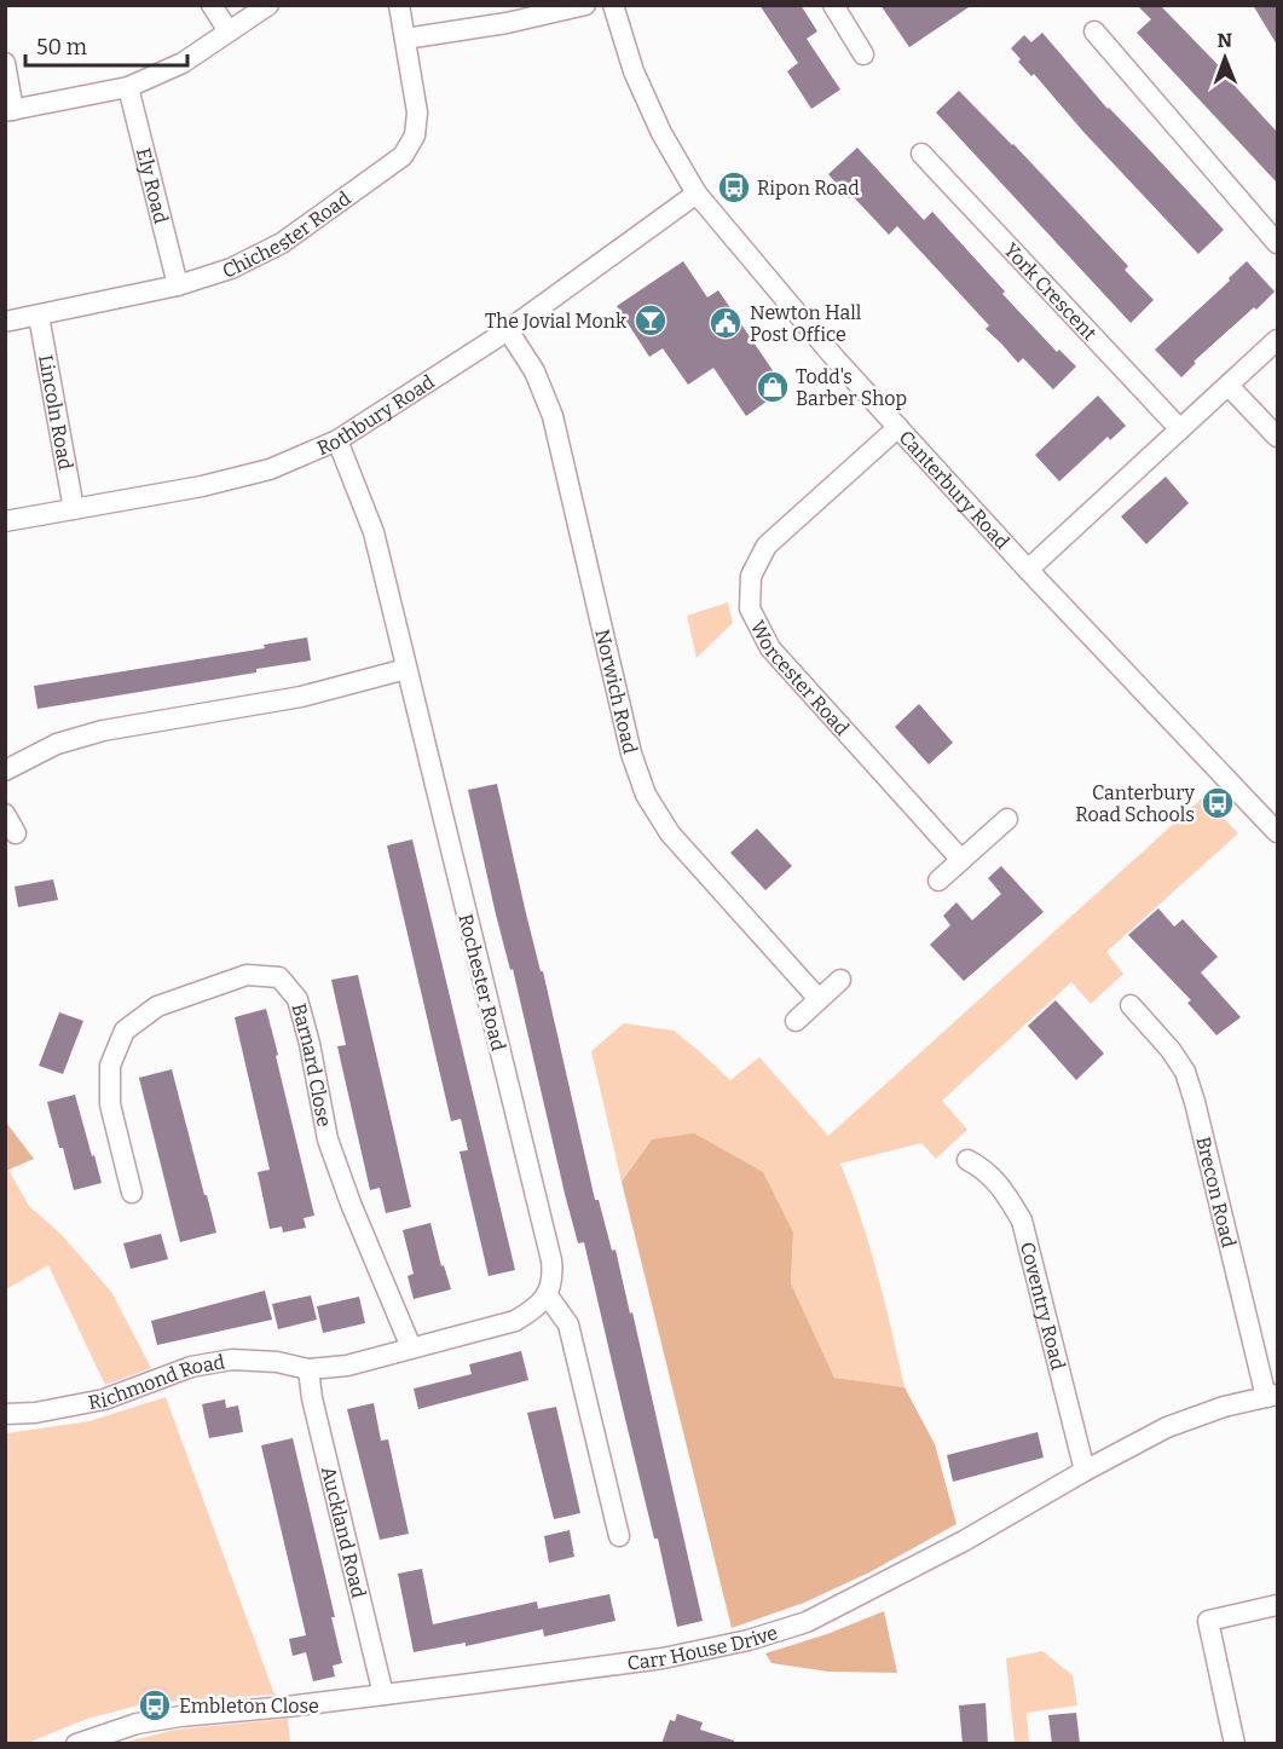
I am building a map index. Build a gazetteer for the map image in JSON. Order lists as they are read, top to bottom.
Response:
{
  "streets": {
    "street": [
      "Ely Road",
      "Chichester Road",
      "York Crescent",
      "Lincoln Road",
      "Rothbury Road",
      "Canterbury Road",
      "Worcester Road",
      "Norwich Road",
      "Rochester Road",
      "Barnard Close",
      "Brecon Road",
      "Coventry Road",
      "Richmond Road",
      "Auckland Road",
      "Carr House Drive"
    ]
  },
  "crossings": [
    ["Ely Road", "Chichester Road"],
    ["Chichester Road", "Lincoln Road"],
    ["Lincoln Road", "Rothbury Road"],
    ["Rothbury Road", "Canterbury Road"],
    ["Rothbury Road", "Norwich Road"],
    ["Rothbury Road", "Rochester Road"],
    ["Canterbury Road", "Worcester Road"],
    ["Brecon Road", "Carr House Drive"],
    ["Coventry Road", "Carr House Drive"],
    ["Richmond Road", "Auckland Road"],
    ["Auckland Road", "Carr House Drive"]
  ],
  "places": {
    "bus stop": ["Ripon Road", "Canterbury Road Schools", "Embleton Close"],
    "bar": ["The Jovial Monk"],
    "public building": ["Newton Hall Post Office"],
    "shop": ["Todd's Barber Shop"]
  },
  "scale_bar": "50 m",
  "north": "top"
}
